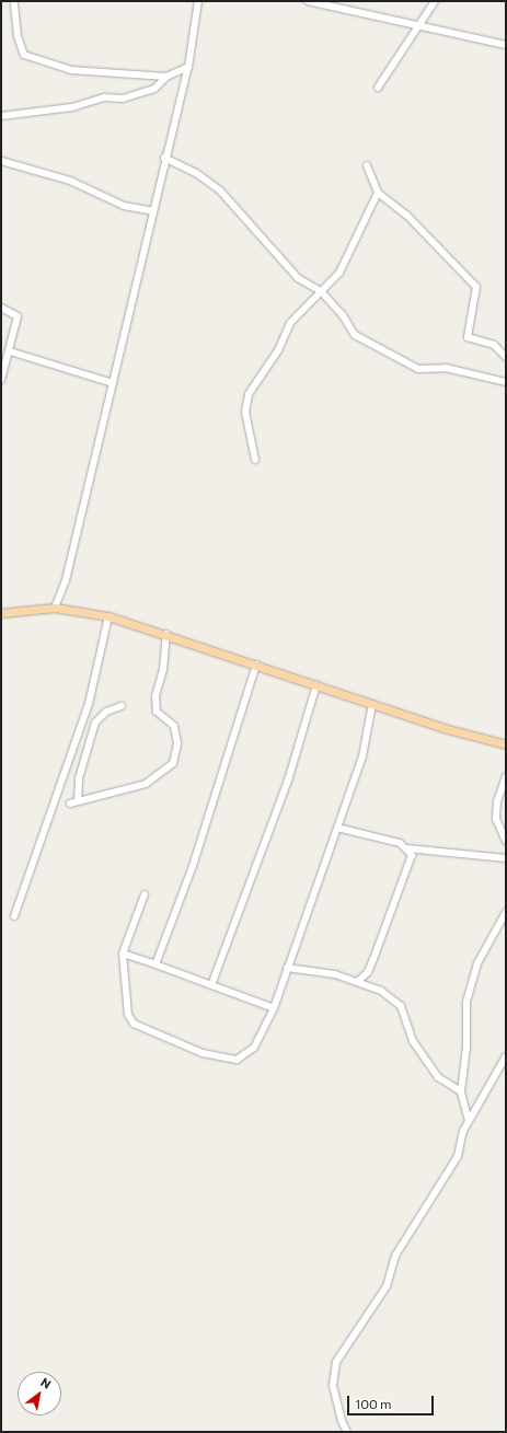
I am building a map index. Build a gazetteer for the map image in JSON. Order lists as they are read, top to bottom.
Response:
{
  "scale_bar": "100 m",
  "north": "top right"
}
